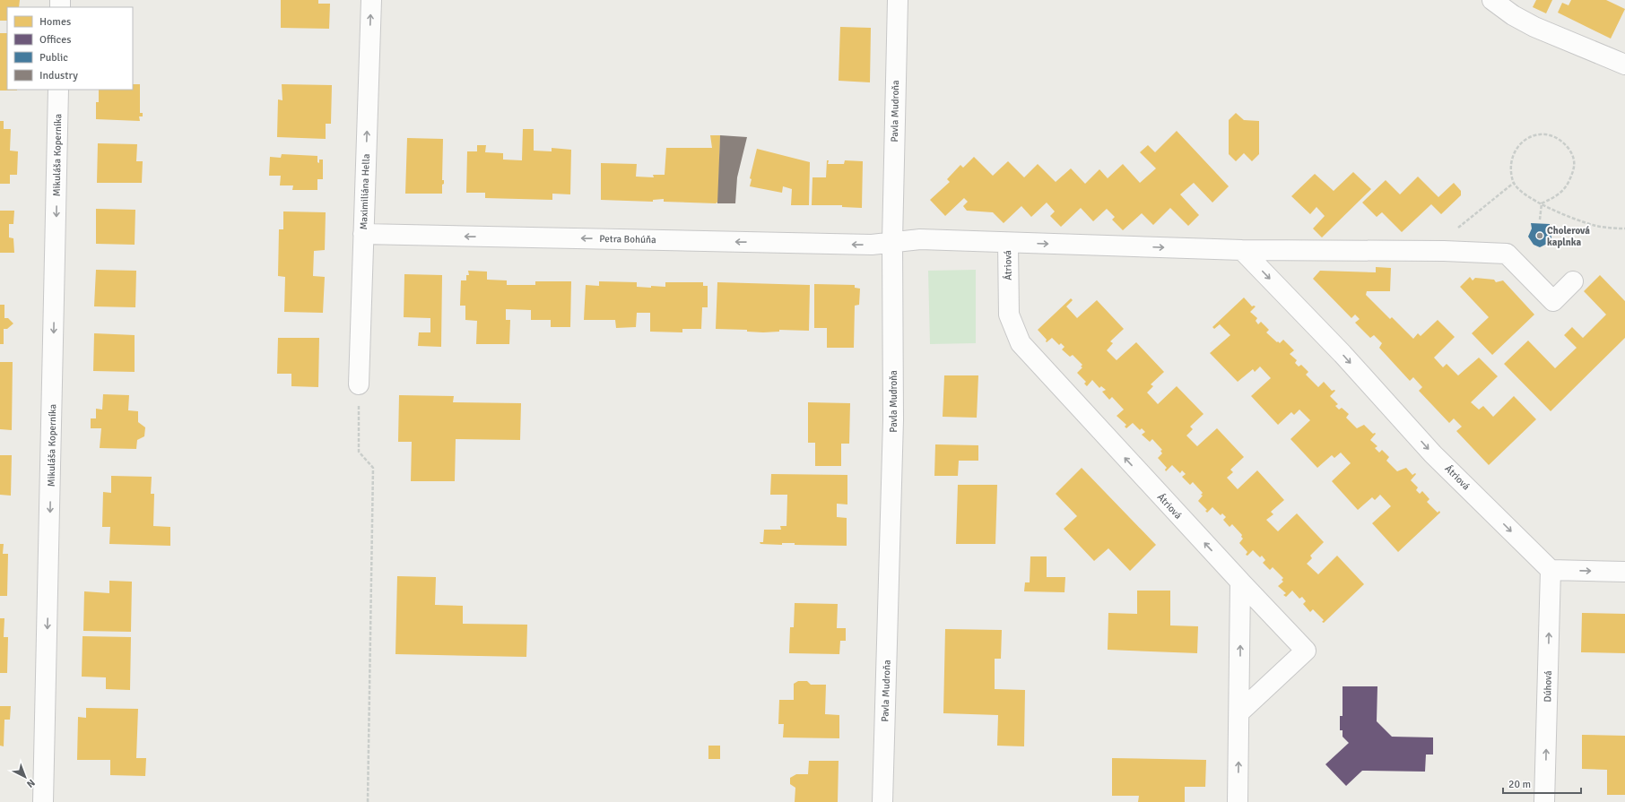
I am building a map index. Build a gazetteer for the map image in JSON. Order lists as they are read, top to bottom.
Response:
{
  "streets": {
    "street": [
      "Pavla Mudroňa",
      "Mikuláša Koperníka",
      "Maximiliána Hella",
      "Petra Bohúňa",
      "Átriová",
      "Dúhová"
    ]
  },
  "crossings": [
    ["Pavla Mudroňa", "Petra Bohúňa"],
    ["Pavla Mudroňa", "Átriová"],
    ["Maximiliána Hella", "Petra Bohúňa"],
    ["Petra Bohúňa", "Átriová"],
    ["Átriová", "Dúhová"]
  ],
  "one_way": [
    "Mikuláša Koperníka",
    "Maximiliána Hella",
    "Petra Bohúňa",
    "Dúhová"
  ],
  "places": ["Cholerová kaplnka"],
  "legend": [
    "Homes",
    "Offices",
    "Public",
    "Industry"
  ],
  "scale_bar": "20 m",
  "north": "bottom right"
}
